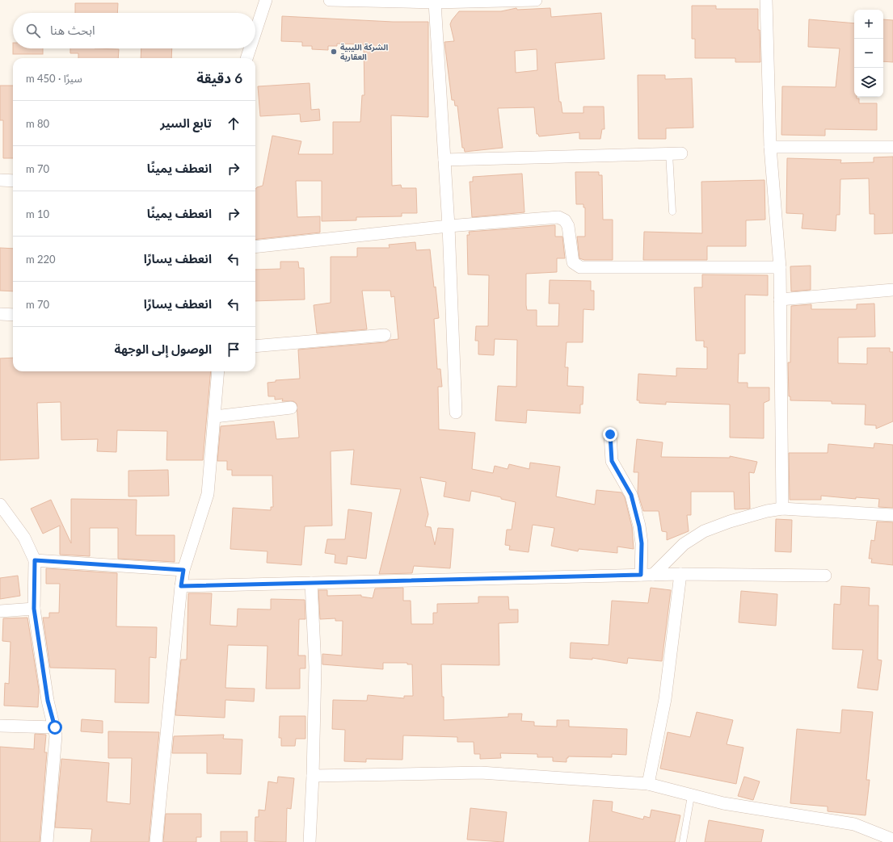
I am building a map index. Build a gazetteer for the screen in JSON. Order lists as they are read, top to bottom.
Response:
{
  "places": ["الشركة الليبية العقارية"],
  "page": {
    "map_buttons": ["+", "−"],
    "search": "ابحث هنا",
    "heading": ["6 دقيقة", "سيرًا · 450 m"],
    "list": [
      ["تابع السير", "80 m"],
      ["انعطف يمينًا", "70 m"],
      ["انعطف يمينًا", "10 m"],
      ["انعطف يسارًا", "220 m"],
      ["انعطف يسارًا", "70 m"],
      "الوصول إلى الوجهة"
    ]
  }
}
